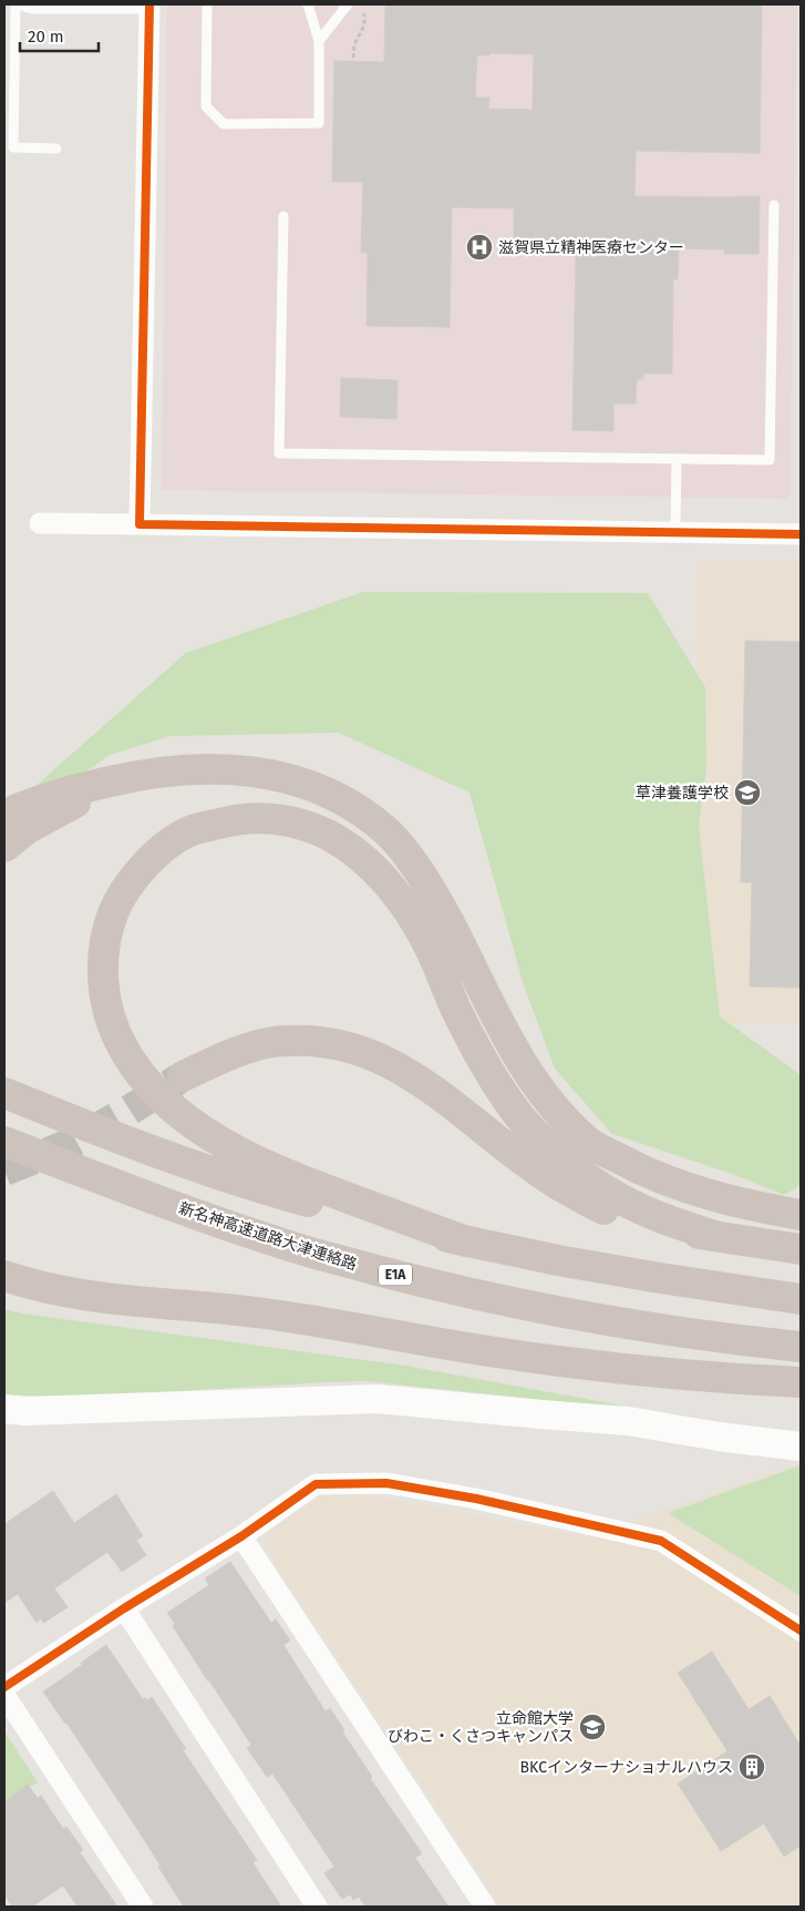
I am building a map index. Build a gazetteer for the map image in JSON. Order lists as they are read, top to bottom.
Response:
{
  "streets": {
    "highway": ["新名神高速道路大津連絡路", "E1A"]
  },
  "places": {
    "hospital": ["滋賀県立精神医療センター"],
    "school or university": ["草津養護学校", "立命館大学 びわこ・くさつキャンパス"],
    "building": ["BKCインターナショナルハウス"]
  },
  "scale_bar": "20 m"
}
